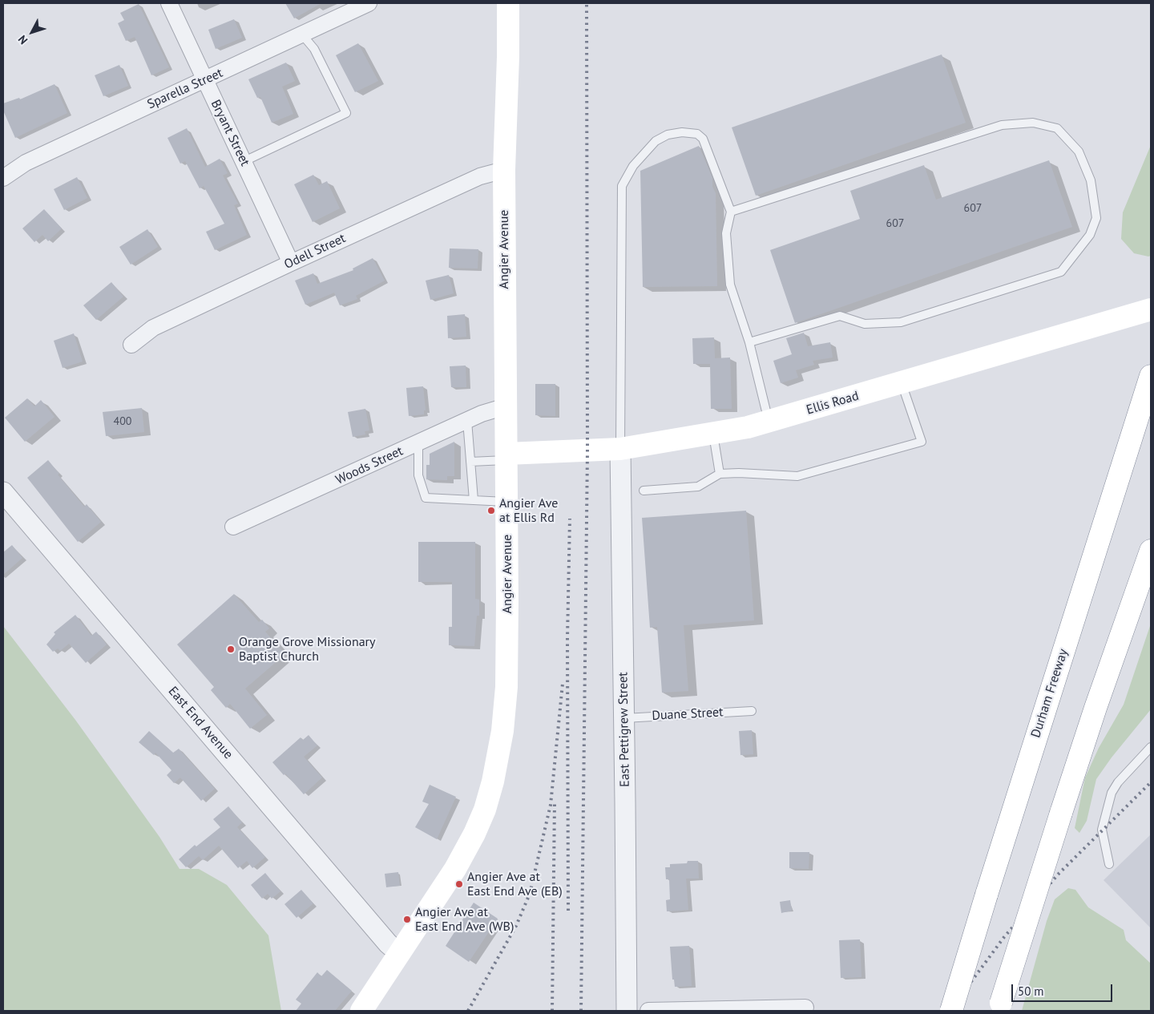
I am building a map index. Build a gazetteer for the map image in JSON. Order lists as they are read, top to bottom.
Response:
{
  "streets": {
    "main road": ["Angier Avenue", "Ellis Road", "Durham Freeway"],
    "street": [
      "Sparella Street",
      "Bryant Street",
      "Odell Street",
      "Woods Street",
      "East End Avenue",
      "East Pettigrew Street"
    ],
    "lane": ["Duane Street"]
  },
  "crossings": [
    ["Sparella Street", "Bryant Street"],
    ["Bryant Street", "Odell Street"],
    ["Angier Avenue", "Odell Street"],
    ["Angier Avenue", "Ellis Road"],
    ["Angier Avenue", "Woods Street"],
    ["Angier Avenue", "East End Avenue"],
    ["Ellis Road", "East Pettigrew Street"],
    ["Duane Street", "East Pettigrew Street"]
  ],
  "places": [
    "Angier Ave at Ellis Rd",
    "Orange Grove Missionary Baptist Church",
    "Angier Ave at East End Ave (EB)",
    "Angier Ave at East End Ave (WB)"
  ],
  "house_numbers": ["607", "607", "400"],
  "scale_bar": "50 m",
  "north": "bottom left"
}
